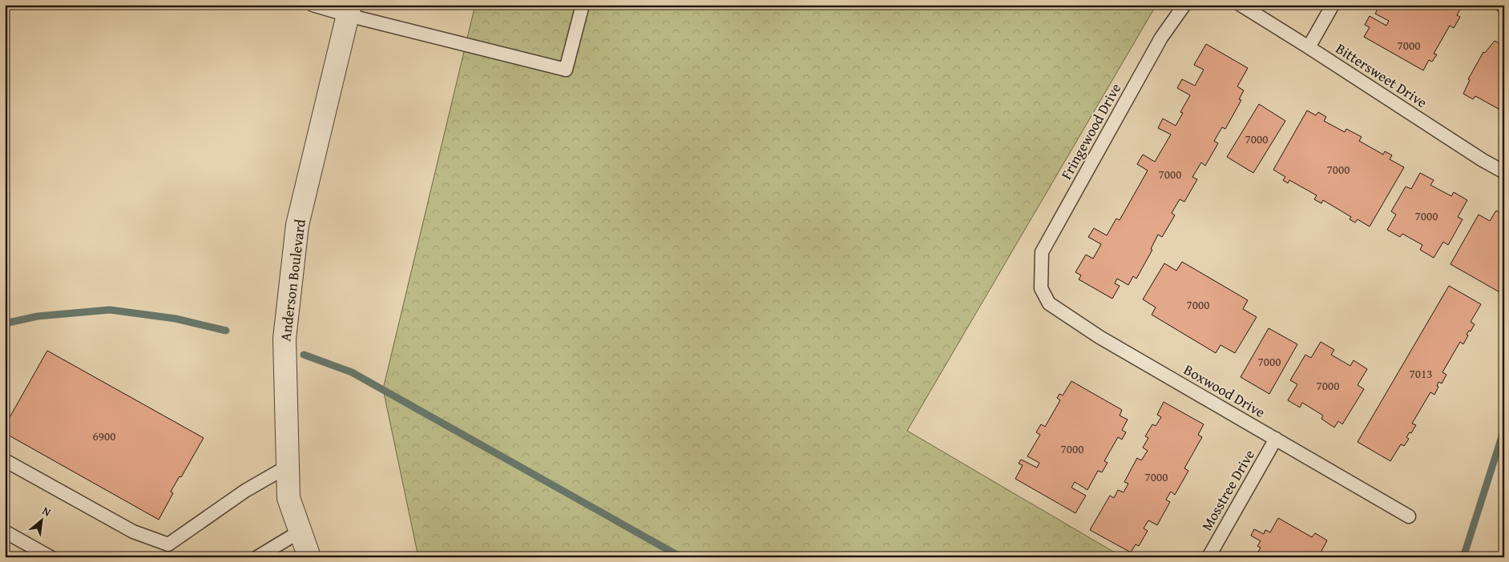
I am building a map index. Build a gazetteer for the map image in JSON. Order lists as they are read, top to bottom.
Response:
{
  "streets": {
    "street": ["Anderson Boulevard"],
    "lane": [
      "Bittersweet Drive",
      "Fringewood Drive",
      "Boxwood Drive",
      "Mosstree Drive"
    ]
  },
  "crossings": [
    ["Fringewood Drive", "Boxwood Drive"],
    ["Boxwood Drive", "Mosstree Drive"]
  ],
  "house_numbers": [
    "7000",
    "7000",
    "7000",
    "7000",
    "7000",
    "7000",
    "7000",
    "7013",
    "7000",
    "6900",
    "7000",
    "7000"
  ],
  "north": "top right"
}
